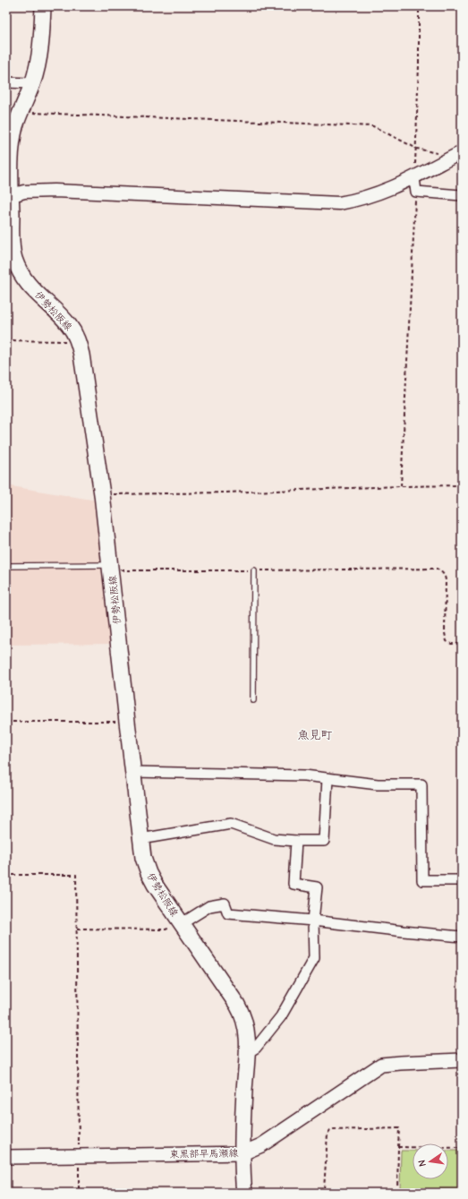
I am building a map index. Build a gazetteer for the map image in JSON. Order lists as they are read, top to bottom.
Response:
{
  "streets": {
    "main road": ["伊勢松阪線", "東黒部早馬瀬線"]
  },
  "crossings": [
    ["伊勢松阪線", "東黒部早馬瀬線"]
  ],
  "districts": ["魚見町"],
  "north": "left"
}
